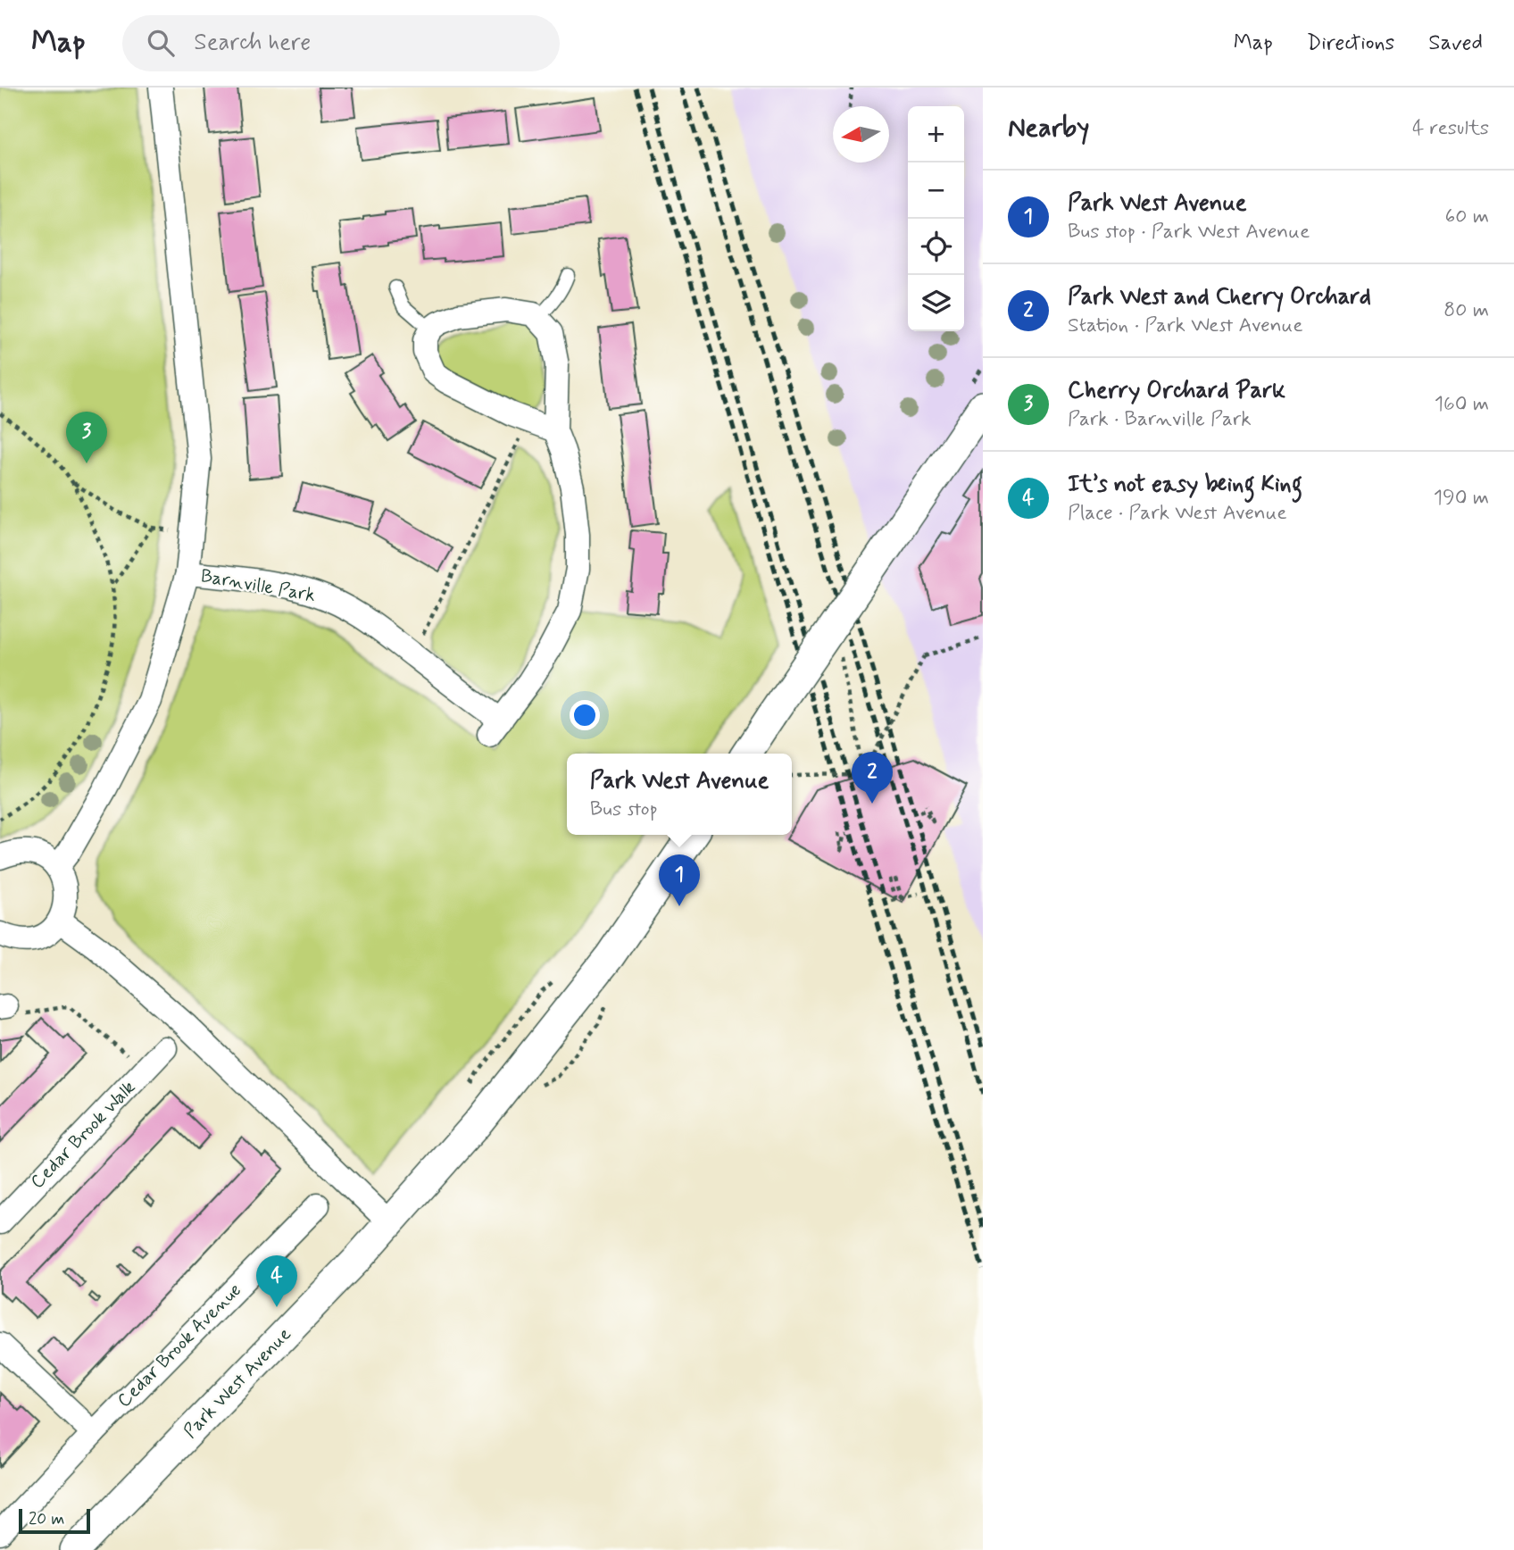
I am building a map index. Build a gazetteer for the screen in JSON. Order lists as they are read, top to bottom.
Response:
{
  "streets": {
    "street": [
      "Barnville Park",
      "Cedar Brook Walk",
      "Cedar Brook Avenue",
      "Park West Avenue"
    ]
  },
  "scale_bar": "20 m",
  "north": "left",
  "page": {
    "header": "Map",
    "search": "Search here",
    "nav": ["Map", "Directions", "Saved"],
    "heading": ["Nearby", "4 results"],
    "map_buttons": ["+", "−"],
    "list": [
      {
        "mark": "1",
        "name": "Park West Avenue",
        "note": "Bus stop · Park West Avenue",
        "value": "60 m"
      },
      {
        "mark": "2",
        "name": "Park West and Cherry Orchard",
        "note": "Station · Park West Avenue",
        "value": "80 m"
      },
      {
        "mark": "3",
        "name": "Cherry Orchard Park",
        "note": "Park · Barnville Park",
        "value": "160 m"
      },
      {
        "mark": "4",
        "name": "It’s not easy being King",
        "note": "Place · Park West Avenue",
        "value": "190 m"
      }
    ],
    "pins": [
      "3",
      "2",
      "1",
      "4"
    ],
    "popup": ["Park West Avenue", "Bus stop"],
    "scale": "20 m"
  }
}
